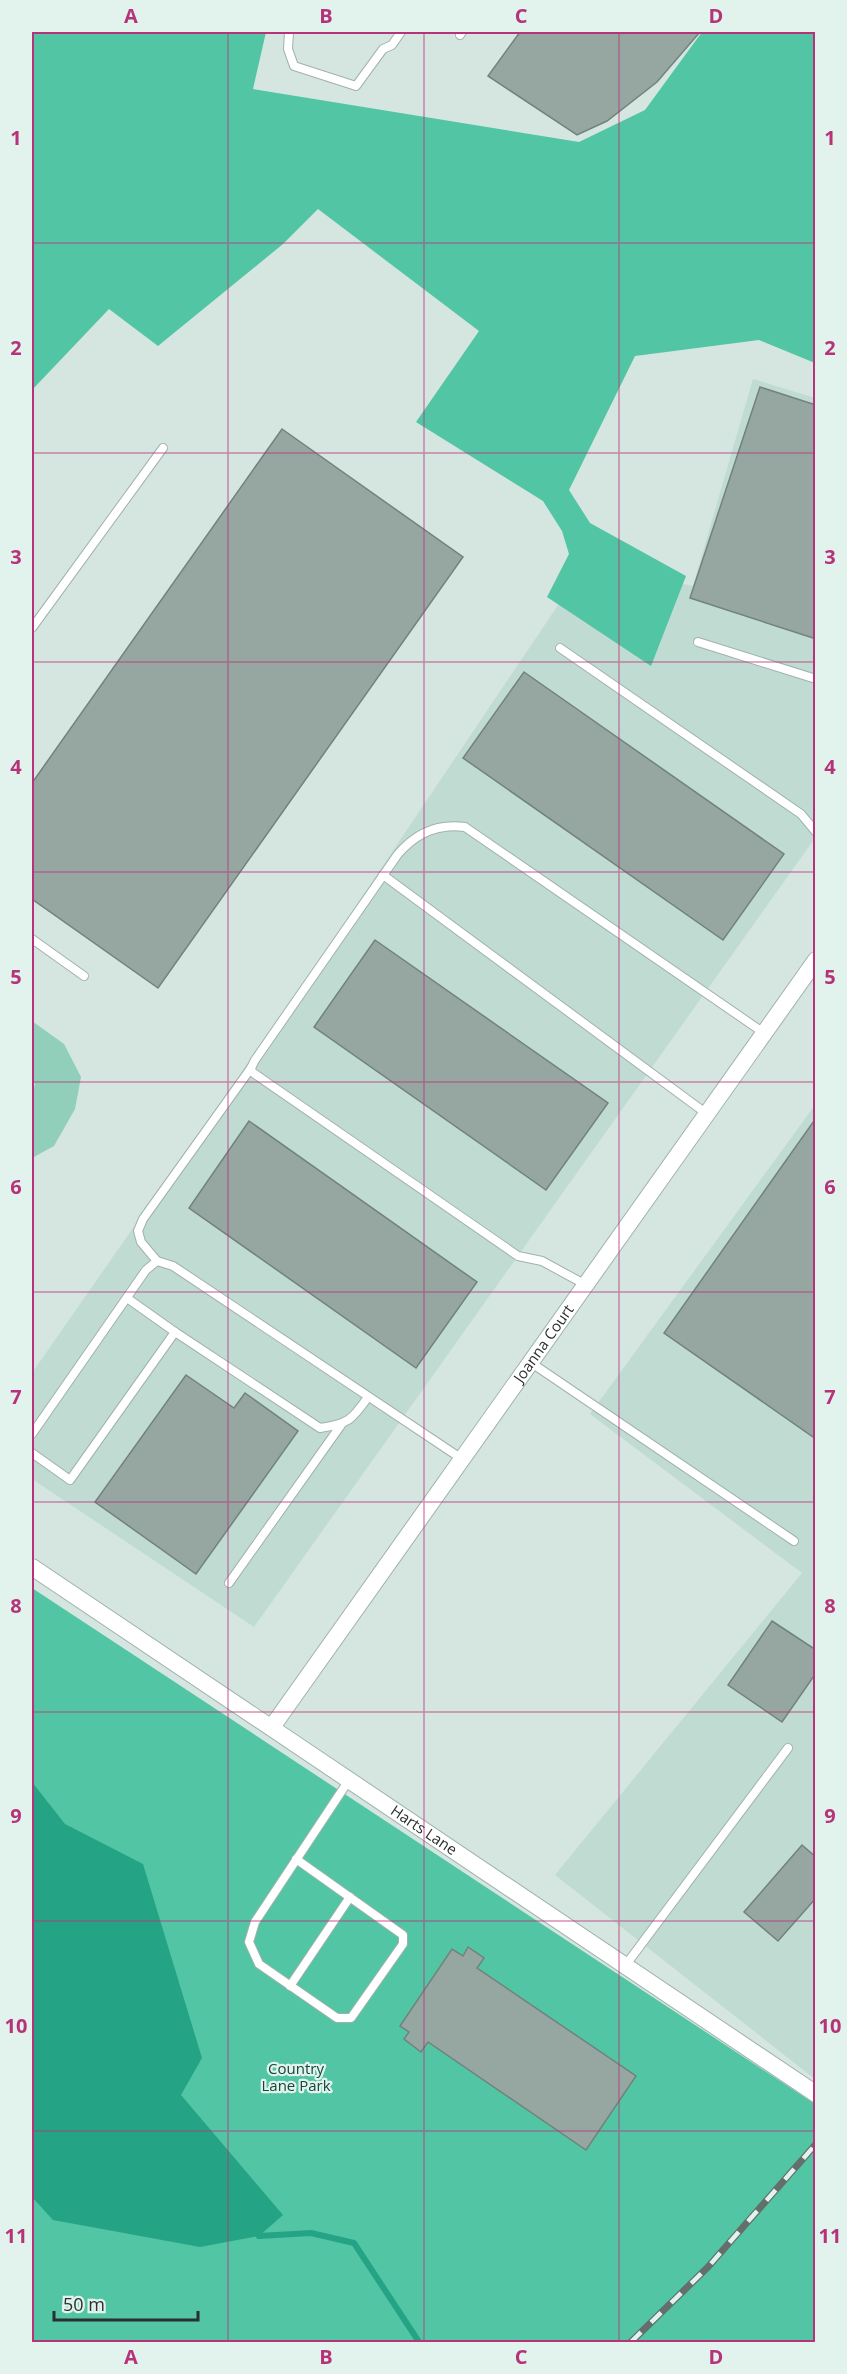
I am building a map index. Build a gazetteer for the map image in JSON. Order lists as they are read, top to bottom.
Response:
{
  "streets": {
    "street": ["Joanna Court", "Harts Lane"]
  },
  "crossings": [
    ["Joanna Court", "Harts Lane"]
  ],
  "parks": ["Country Lane Park"],
  "scale_bar": "50 m",
  "grid": {
    "columns": [
      "A",
      "B",
      "C",
      "D"
    ],
    "rows": [
      "1",
      "2",
      "3",
      "4",
      "5",
      "6",
      "7",
      "8",
      "9",
      "10",
      "11"
    ]
  }
}
